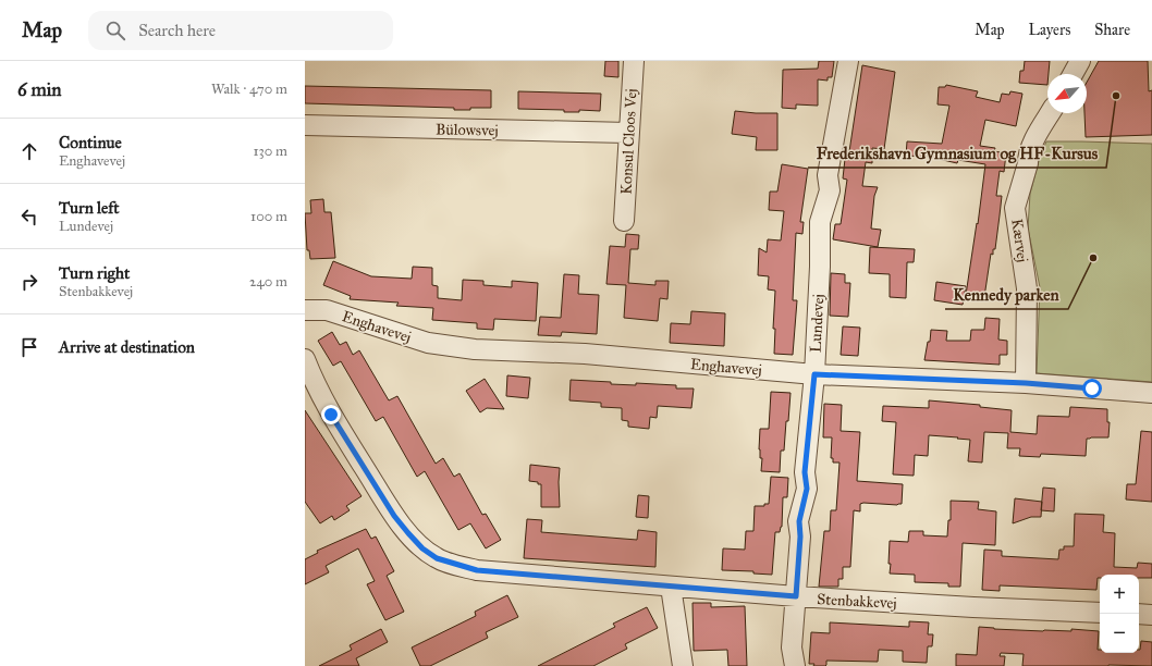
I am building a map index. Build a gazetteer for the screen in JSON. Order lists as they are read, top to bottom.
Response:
{
  "streets": {
    "street": [
      "Bülowsvej",
      "Konsul Cloos Vej",
      "Kærvej",
      "Lundevej",
      "Enghavevej",
      "Stenbakkevej"
    ]
  },
  "crossings": [
    ["Bülowsvej", "Konsul Cloos Vej"],
    ["Kærvej", "Enghavevej"],
    ["Lundevej", "Enghavevej"],
    ["Lundevej", "Stenbakkevej"]
  ],
  "places": ["Frederikshavn Gymnasium og HF-Kursus", "Kennedy parken"],
  "north": "bottom left",
  "page": {
    "header": "Map",
    "search": "Search here",
    "nav": ["Map", "Layers", "Share"],
    "heading": ["6 min", "Walk · 470 m"],
    "list": [
      ["Continue", "Enghavevej", "130 m"],
      ["Turn left", "Lundevej", "100 m"],
      ["Turn right", "Stenbakkevej", "240 m"],
      "Arrive at destination"
    ],
    "map_buttons": ["+", "−"]
  }
}
